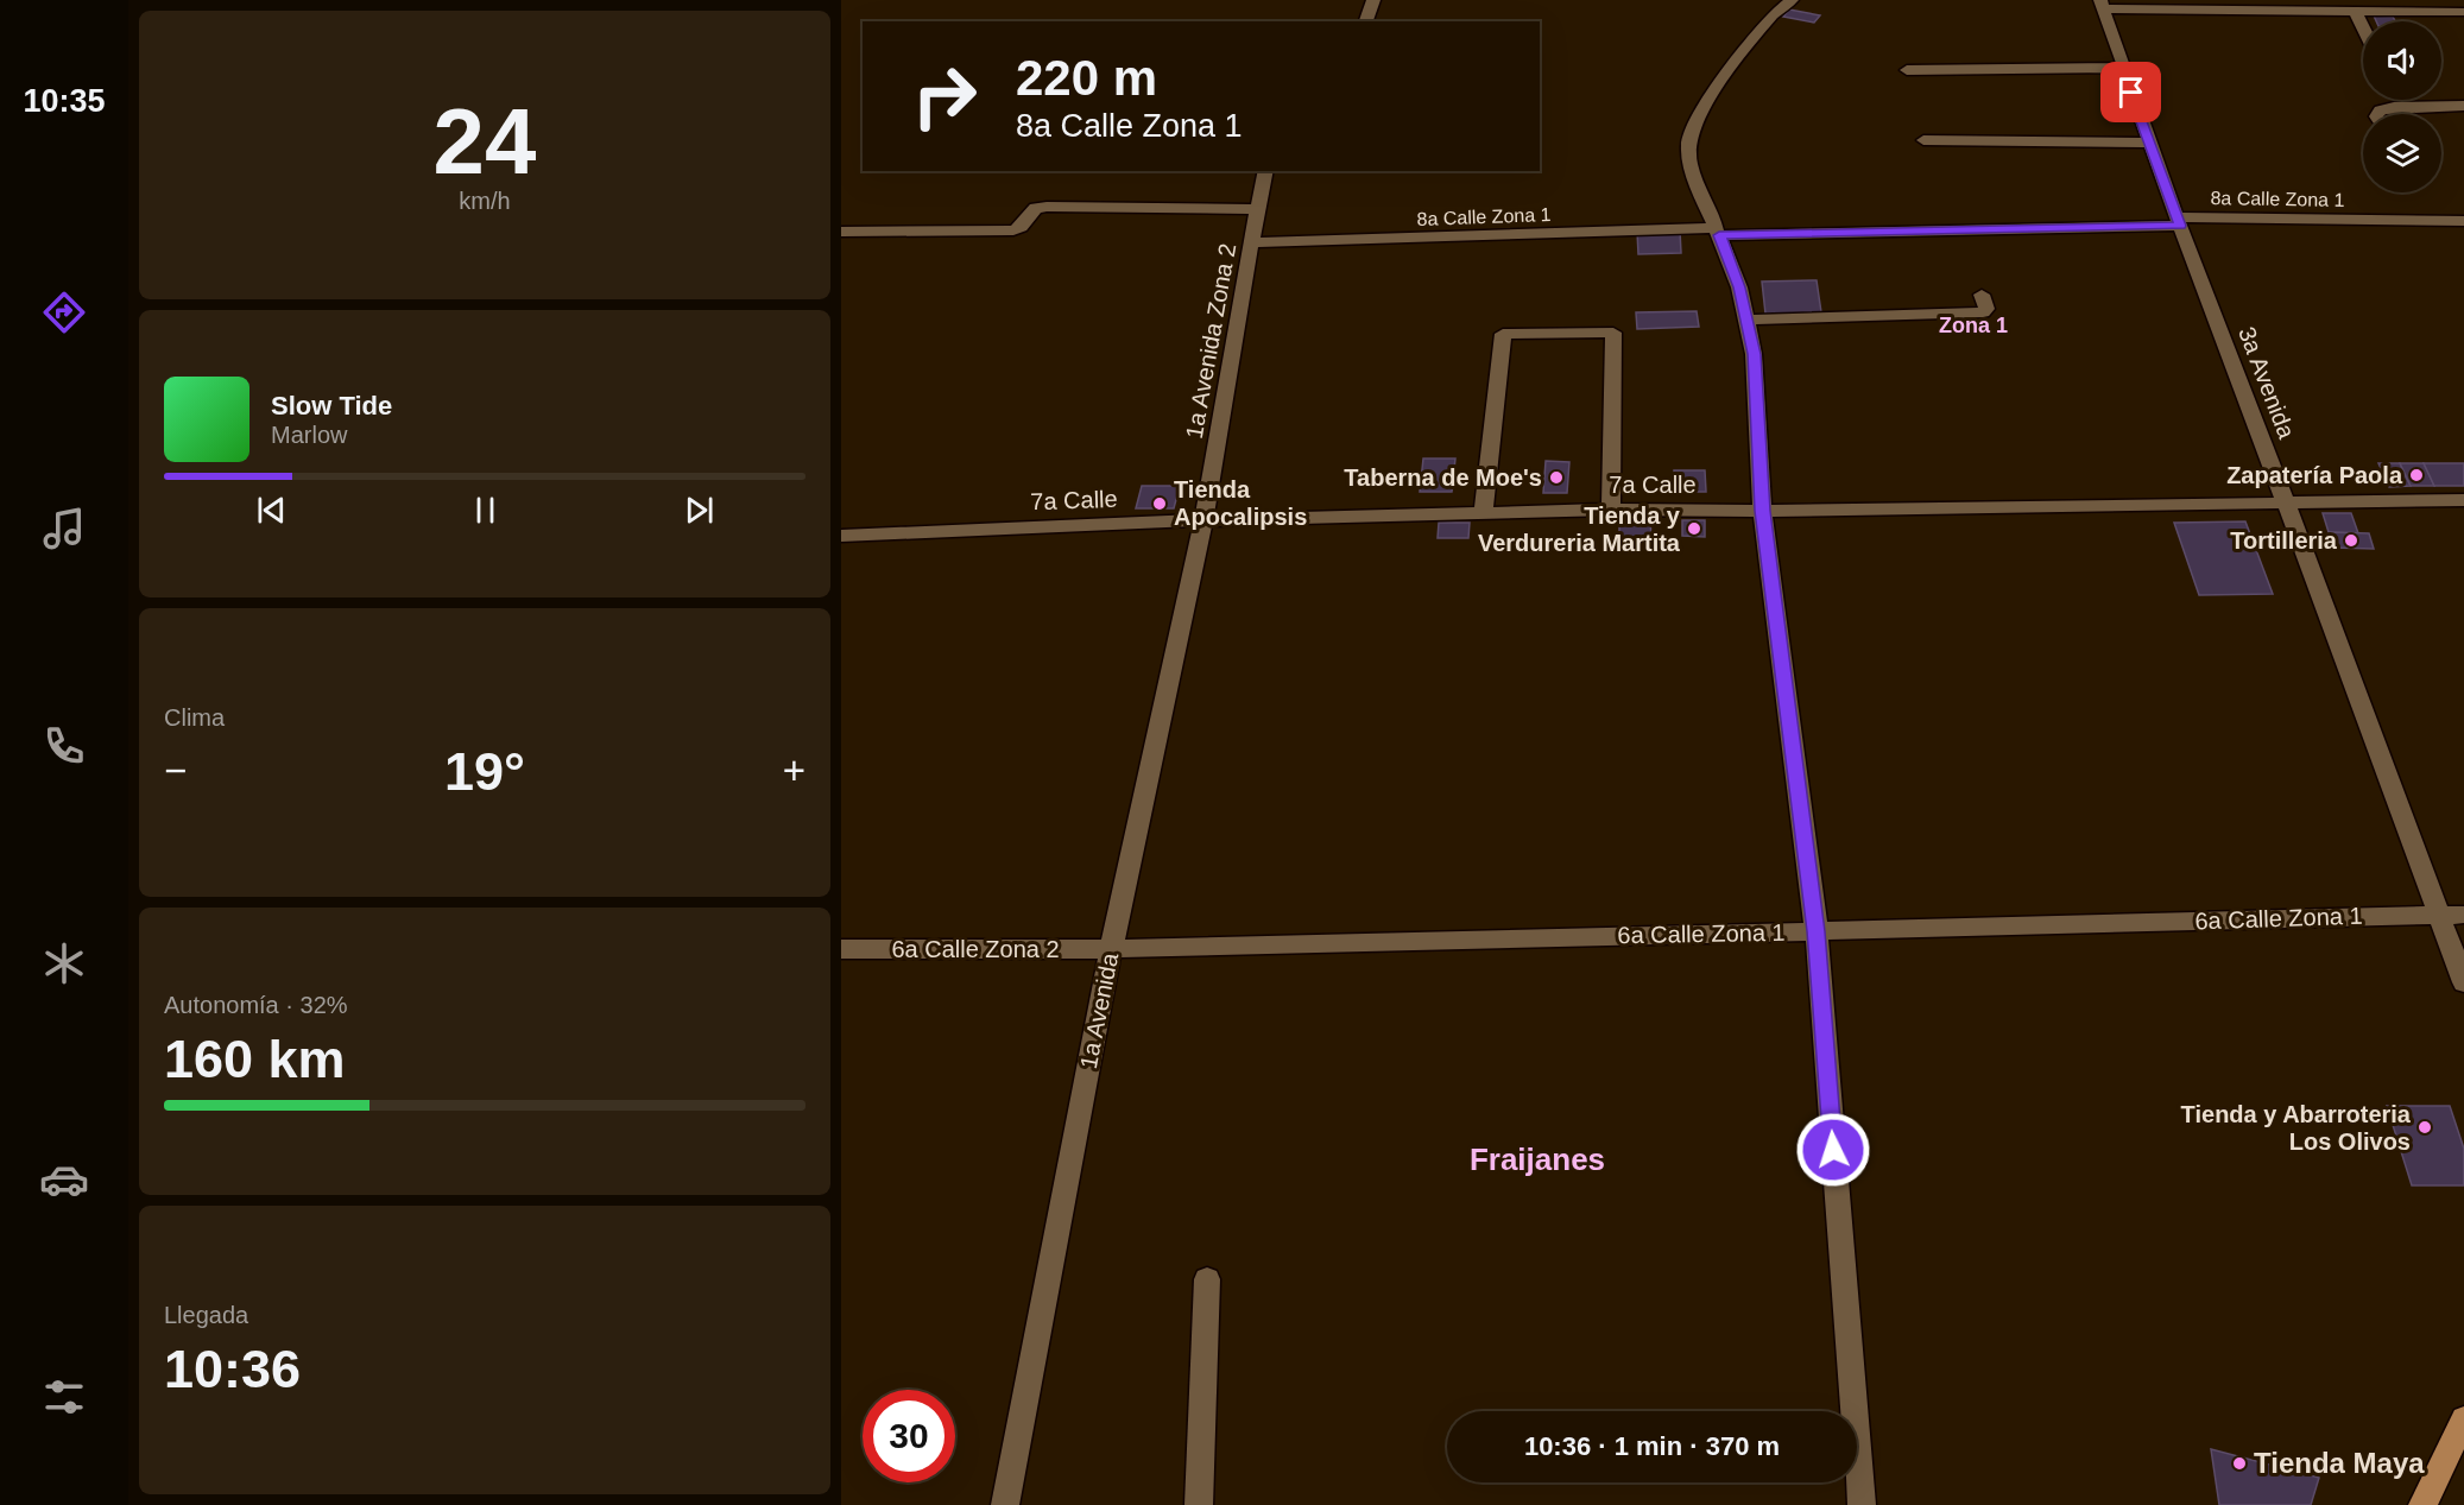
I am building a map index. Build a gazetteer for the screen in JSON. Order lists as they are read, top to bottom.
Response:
{
  "streets": {
    "street": [
      "8a Calle Zona 1",
      "1a Avenida Zona 2",
      "3a Avenida",
      "7a Calle",
      "6a Calle Zona 1",
      "6a Calle Zona 2",
      "1a Avenida"
    ]
  },
  "crossings": [
    ["8a Calle Zona 1", "1a Avenida Zona 2"],
    ["8a Calle Zona 1", "3a Avenida"],
    ["1a Avenida Zona 2", "7a Calle"],
    ["1a Avenida Zona 2", "1a Avenida"],
    ["3a Avenida", "7a Calle"],
    ["3a Avenida", "6a Calle Zona 1"],
    ["7a Calle", "1a Avenida"],
    ["6a Calle Zona 1", "6a Calle Zona 2"],
    ["6a Calle Zona 1", "1a Avenida"],
    ["6a Calle Zona 2", "1a Avenida"]
  ],
  "districts": ["Zona 1", "Fraijanes"],
  "places": [
    "Zapatería Paola",
    "Taberna de Moe's",
    "Tienda Apocalipsis",
    "Tienda y Verdureria Martita",
    "Tortilleria",
    "Tienda y Abarroteria Los Olivos",
    "Tienda Maya"
  ],
  "page": {
    "tabs": "10:35",
    "tile": [
      ["24", "km/h"],
      "Clima",
      ["Autonomía · 32%", "160 km"],
      ["Llegada", "10:36"]
    ],
    "turn": ["220 m", "8a Calle Zona 1"],
    "song": ["Slow Tide", "Marlow"],
    "heat": ["−", "19°", "+"],
    "limit": "30",
    "trip": "10:36 · 1 min · 370 m"
  }
}
